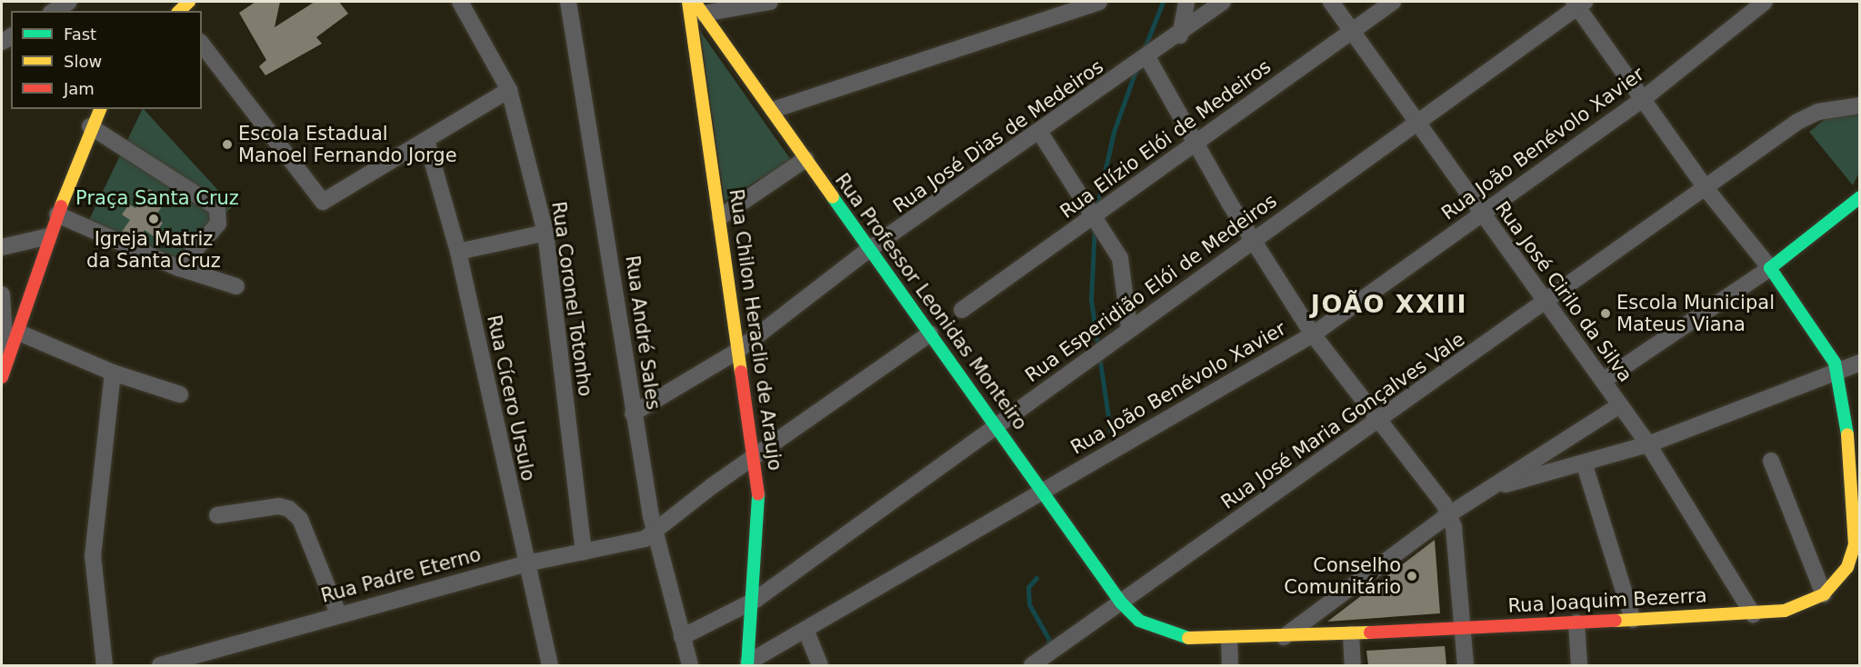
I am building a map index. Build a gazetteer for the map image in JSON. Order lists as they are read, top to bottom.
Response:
{
  "streets": {
    "main road": ["Rua Professor Leonidas Monteiro", "Rua Chilon Heraclio de Araujo", "Rua Joaquim Bezerra"],
    "street": [
      "Rua José Dias de Medeiros",
      "Rua Elízio Elói de Medeiros",
      "Rua João Benévolo Xavier",
      "Rua Esperidião Elói de Medeiros",
      "Rua José Cirilo da Silva",
      "Rua Coronel Totonho",
      "Rua André Sales",
      "Rua Cícero Ursulo",
      "Rua José Maria Gonçalves Vale",
      "Rua Padre Eterno"
    ]
  },
  "crossings": [
    ["Rua José Dias de Medeiros", "Rua Professor Leonidas Monteiro"],
    ["Rua José Dias de Medeiros", "Rua Chilon Heraclio de Araujo"],
    ["Rua José Dias de Medeiros", "Rua André Sales"],
    ["Rua Elízio Elói de Medeiros", "Rua José Cirilo da Silva"],
    ["Rua João Benévolo Xavier", "Rua José Cirilo da Silva"],
    ["Rua João Benévolo Xavier", "Rua Professor Leonidas Monteiro"],
    ["Rua João Benévolo Xavier", "Rua Chilon Heraclio de Araujo"],
    ["Rua Esperidião Elói de Medeiros", "Rua José Cirilo da Silva"],
    ["Rua Esperidião Elói de Medeiros", "Rua Professor Leonidas Monteiro"],
    ["Rua Esperidião Elói de Medeiros", "Rua Chilon Heraclio de Araujo"],
    ["Rua Esperidião Elói de Medeiros", "Rua André Sales"],
    ["Rua José Cirilo da Silva", "Rua José Maria Gonçalves Vale"],
    ["Rua José Cirilo da Silva", "Rua Joaquim Bezerra"],
    ["Rua Coronel Totonho", "Rua Padre Eterno"],
    ["Rua Professor Leonidas Monteiro", "Rua José Maria Gonçalves Vale"],
    ["Rua Professor Leonidas Monteiro", "Rua Joaquim Bezerra"],
    ["Rua André Sales", "Rua Padre Eterno"],
    ["Rua Cícero Ursulo", "Rua Padre Eterno"]
  ],
  "districts": ["JOÃO XXIII"],
  "parks": ["Praça Santa Cruz"],
  "places": [
    "Escola Estadual Manoel Fernando Jorge",
    "Igreja Matriz da Santa Cruz",
    "Escola Municipal Mateus Viana",
    "Conselho Comunitário"
  ],
  "legend": ["Fast", "Slow", "Jam"]
}
